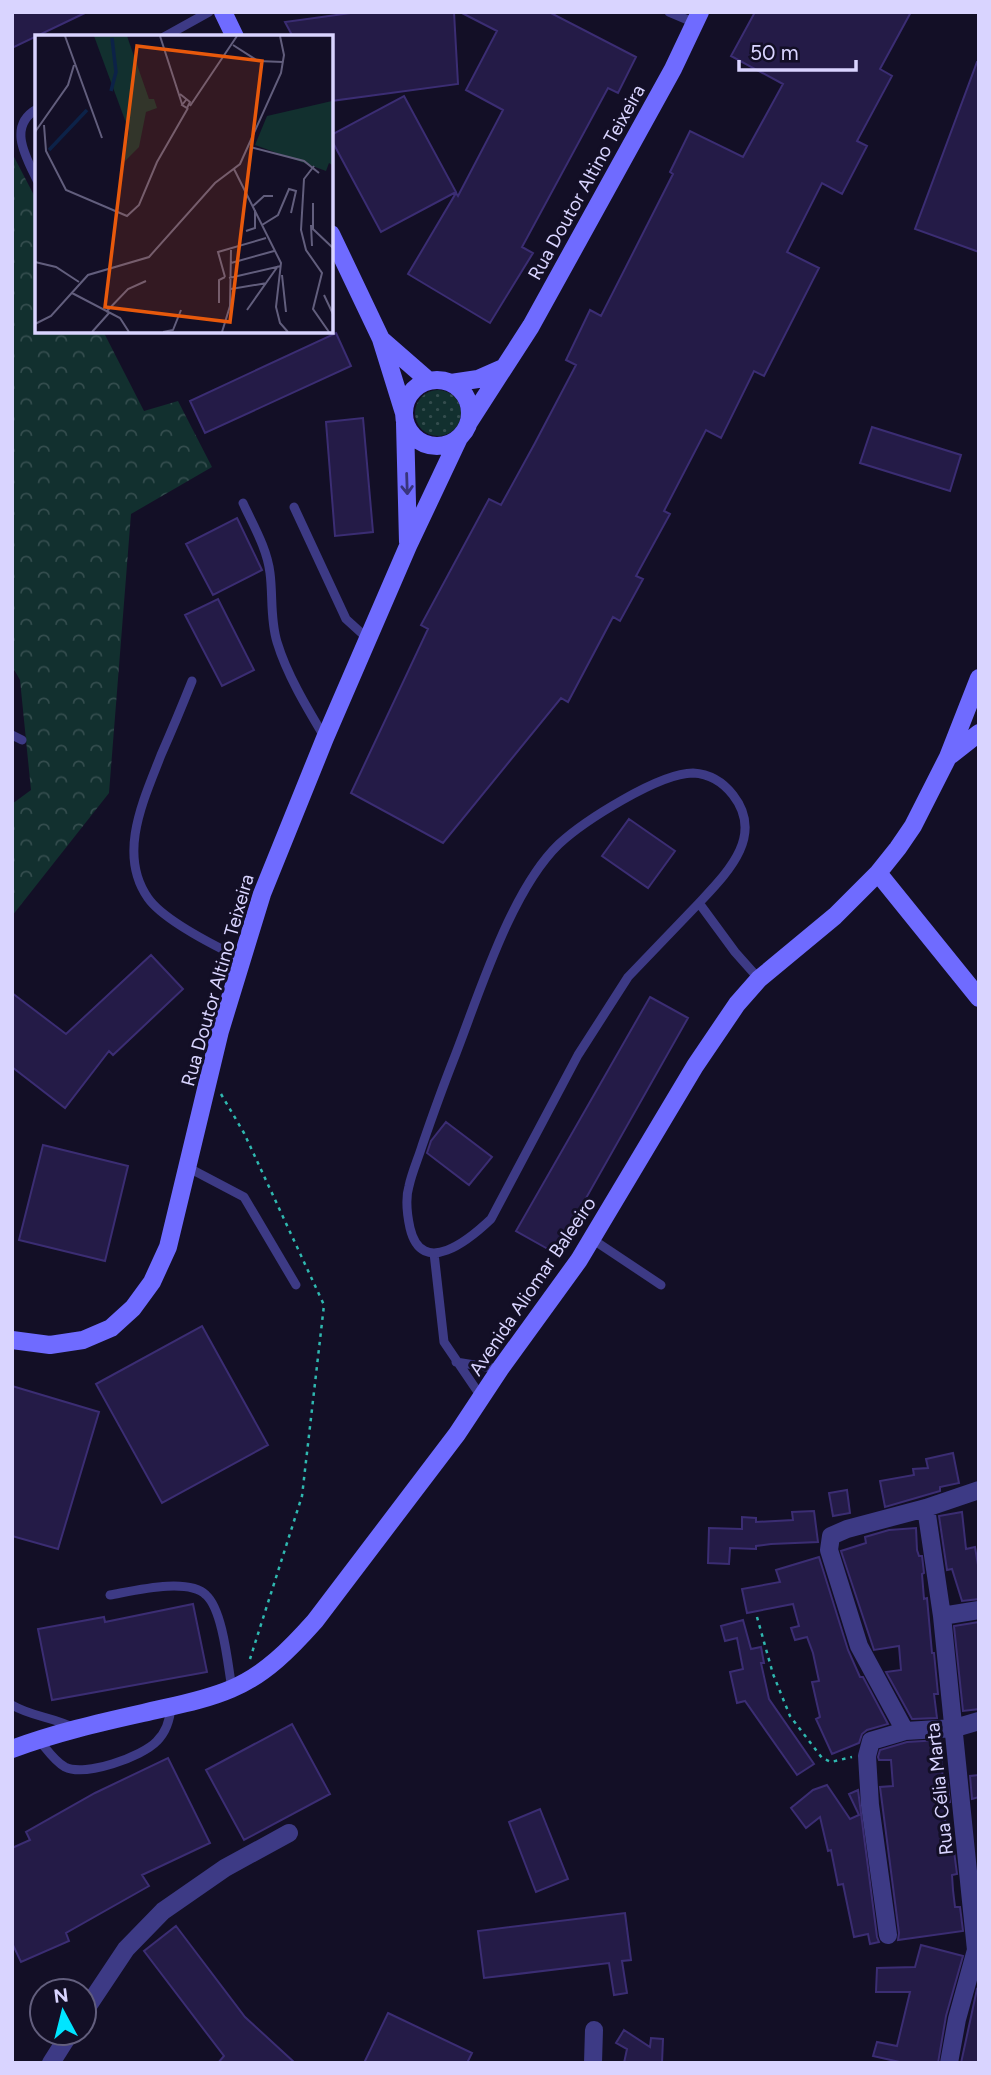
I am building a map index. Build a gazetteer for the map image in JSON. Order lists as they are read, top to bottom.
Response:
{
  "streets": {
    "street": ["Rua Doutor Altino Teixeira", "Avenida Aliomar Baleeiro", "Rua Célia Marta"]
  },
  "scale_bar": "50 m",
  "north": "top"
}
